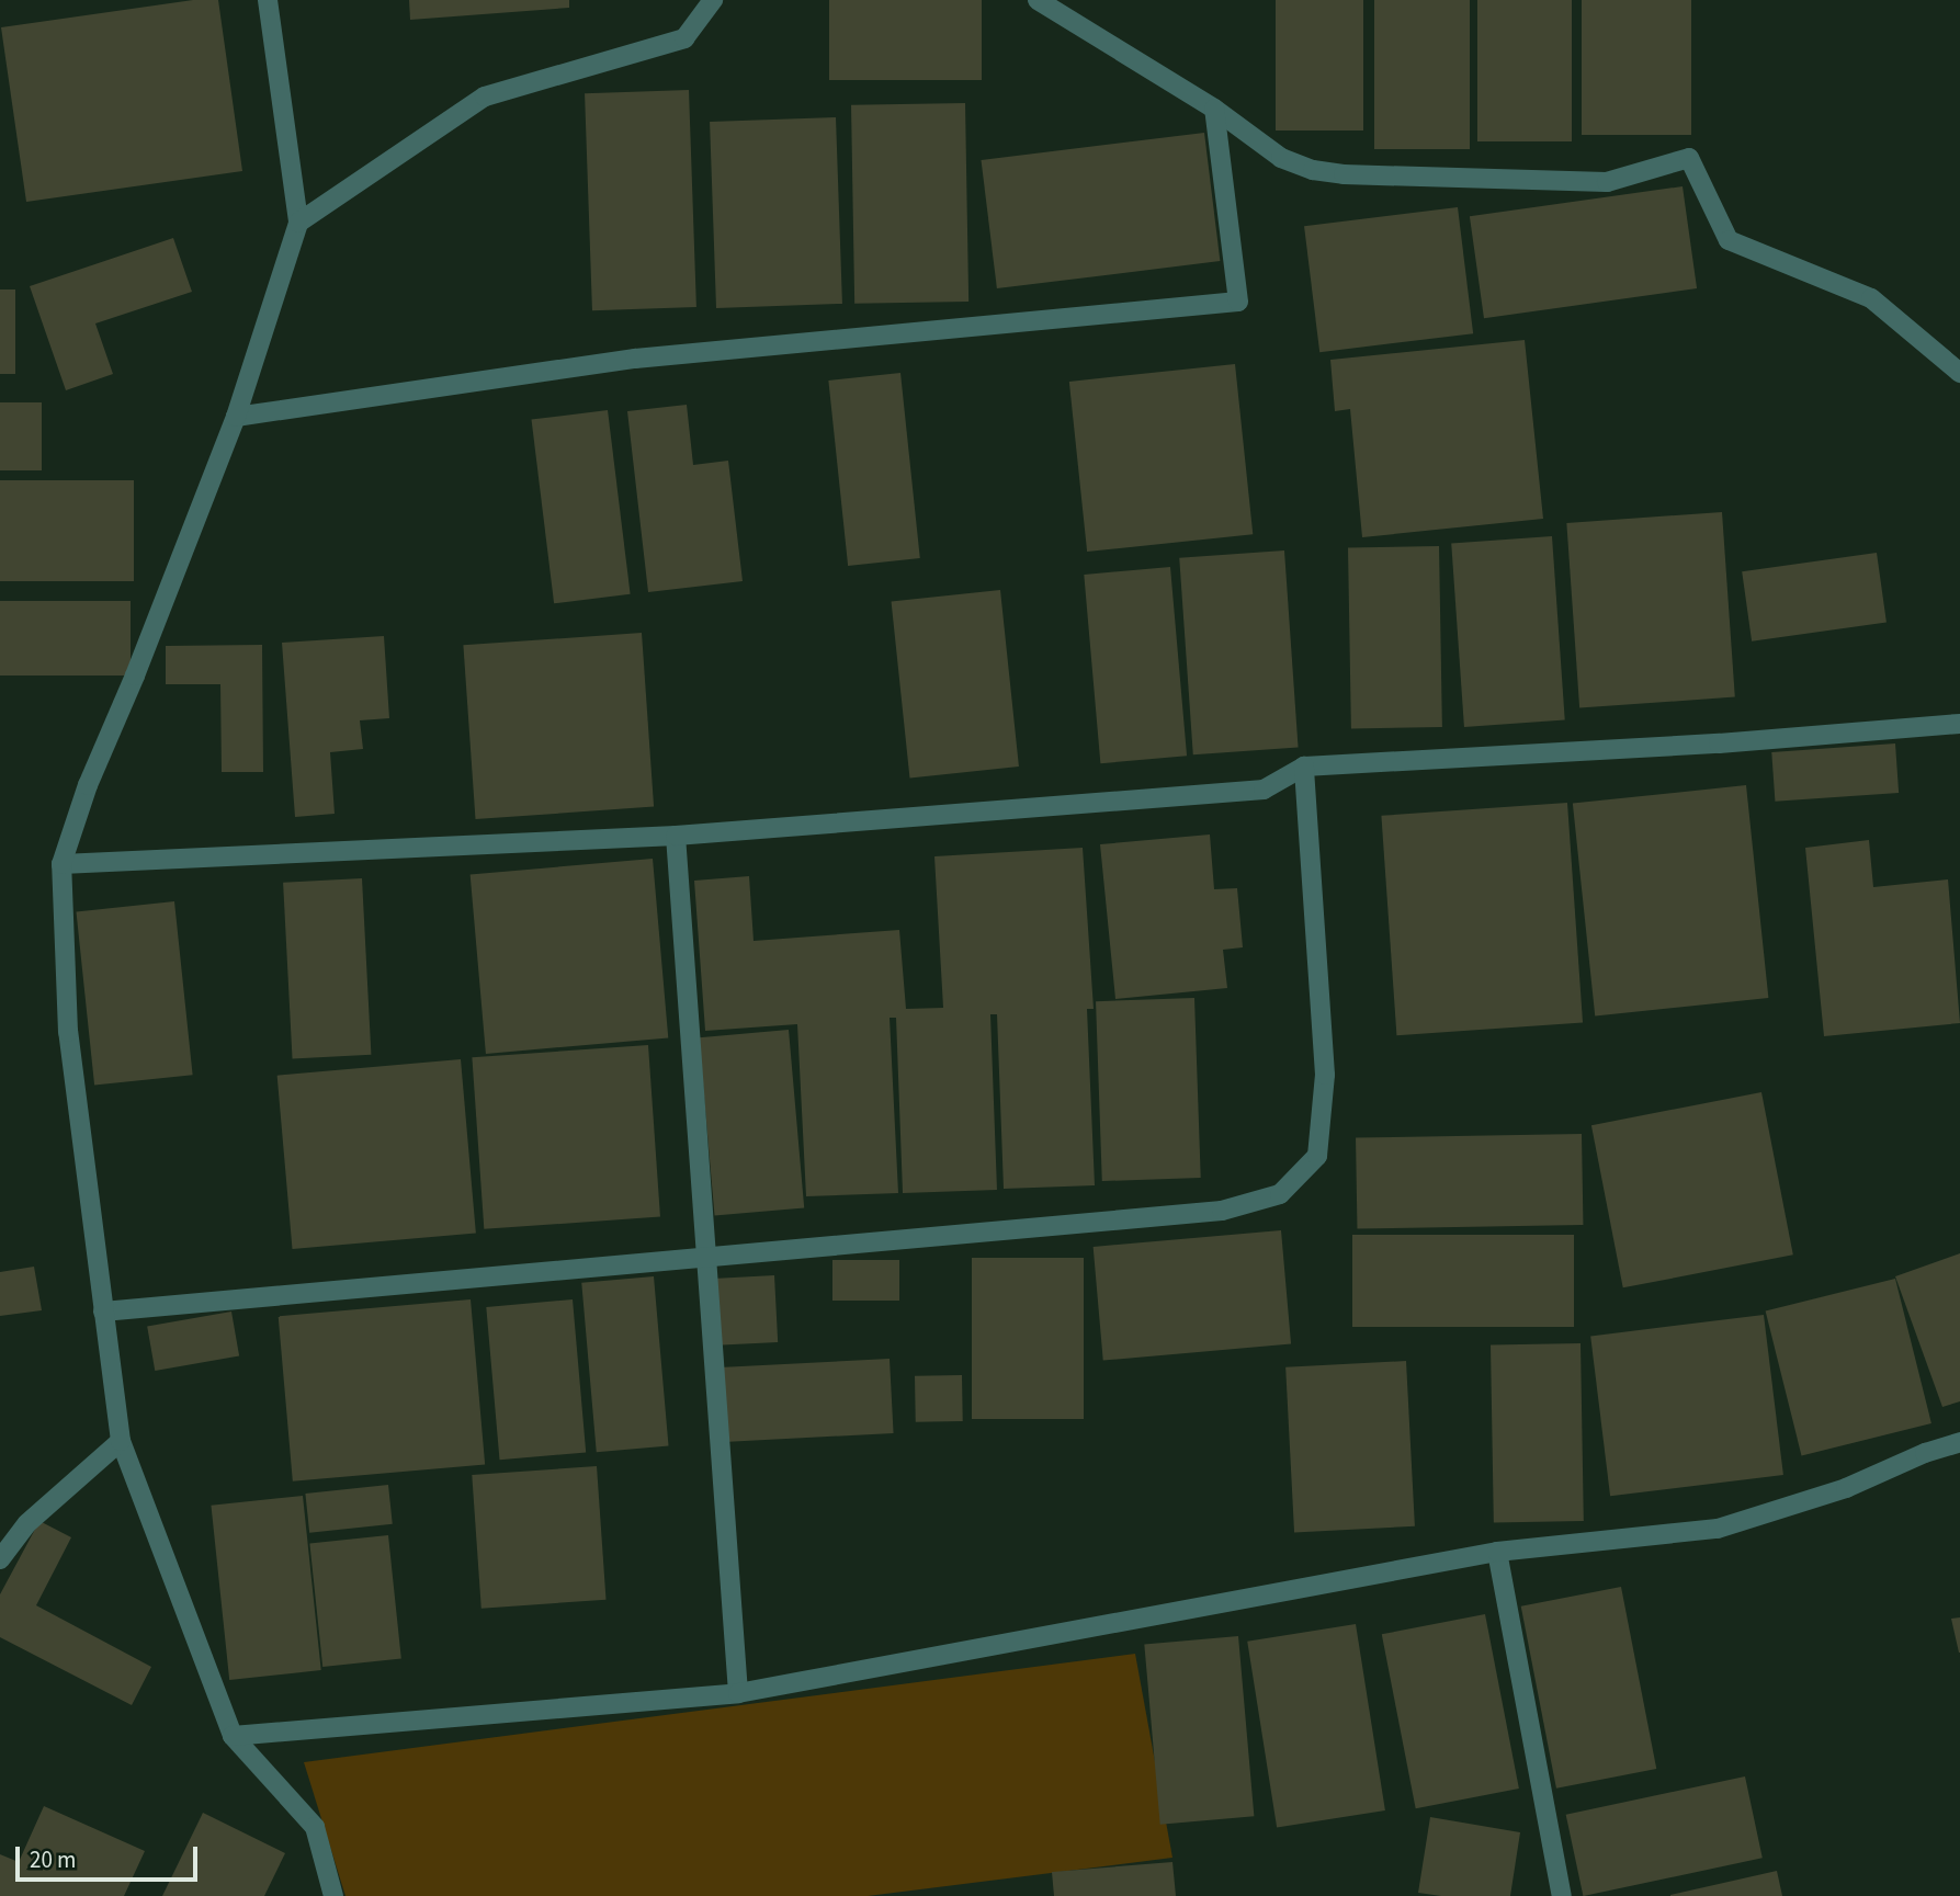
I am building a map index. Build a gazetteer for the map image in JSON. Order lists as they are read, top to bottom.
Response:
{
  "scale_bar": "20 m"
}
